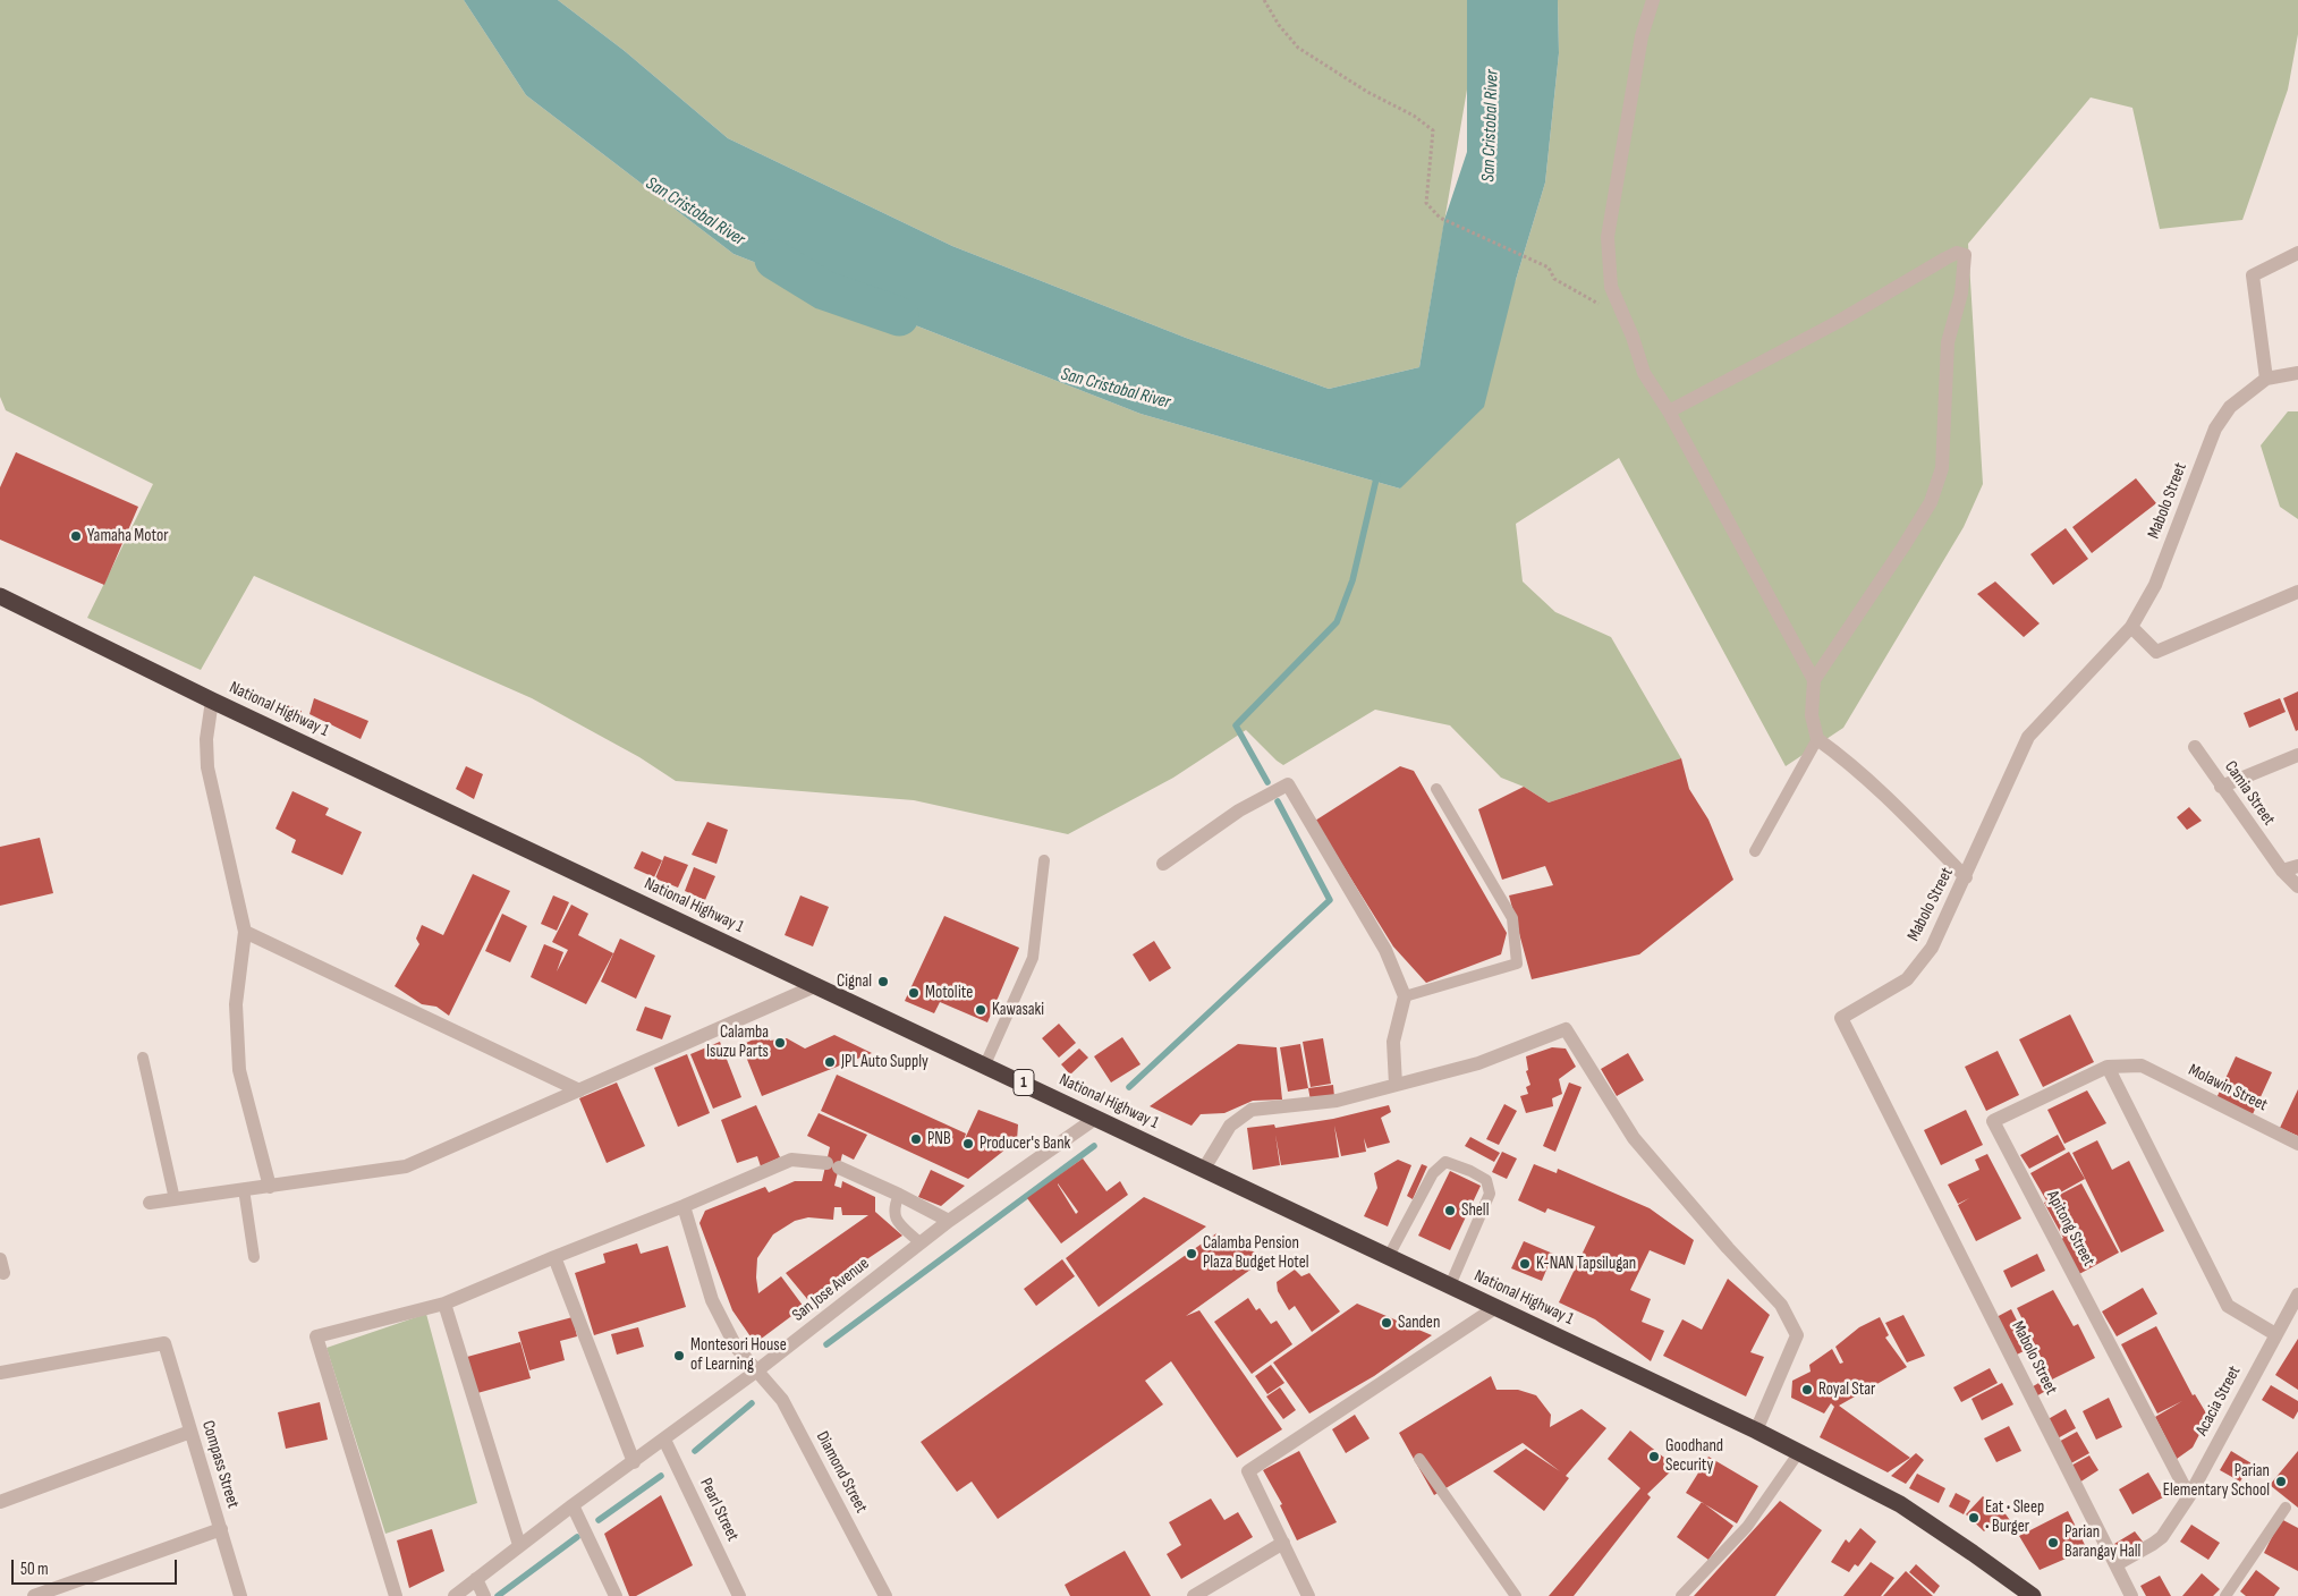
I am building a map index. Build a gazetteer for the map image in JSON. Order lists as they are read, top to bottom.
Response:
{
  "streets": {
    "highway": ["National Highway 1", "1"],
    "street": [
      "Mabolo Street",
      "Camia Street",
      "Molawin Street",
      "Apitong Street",
      "San Jose Avenue",
      "Acacia Street",
      "Compass Street",
      "Diamond Street",
      "Pearl Street"
    ]
  },
  "crossings": [
    ["Mabolo Street", "Acacia Street"],
    ["National Highway 1", "San Jose Avenue"],
    ["Molawin Street", "Apitong Street"],
    ["Apitong Street", "Acacia Street"],
    ["San Jose Avenue", "Diamond Street"],
    ["San Jose Avenue", "Pearl Street"]
  ],
  "water": ["San Cristobal River"],
  "places": [
    "Yamaha Motor",
    "Cignal",
    "Motolite",
    "Kawasaki",
    "Calamba Isuzu Parts",
    "JPL Auto Supply",
    "PNB",
    "Producer's Bank",
    "Shell",
    "Calamba Pension Plaza Budget Hotel",
    "K-NAN Tapsilugan",
    "Sanden",
    "Montesori House of Learning",
    "Royal Star",
    "Goodhand Security",
    "Parian Elementary School",
    "Eat • Sleep • Burger",
    "Parian Barangay Hall"
  ],
  "scale_bar": "50 m"
}
